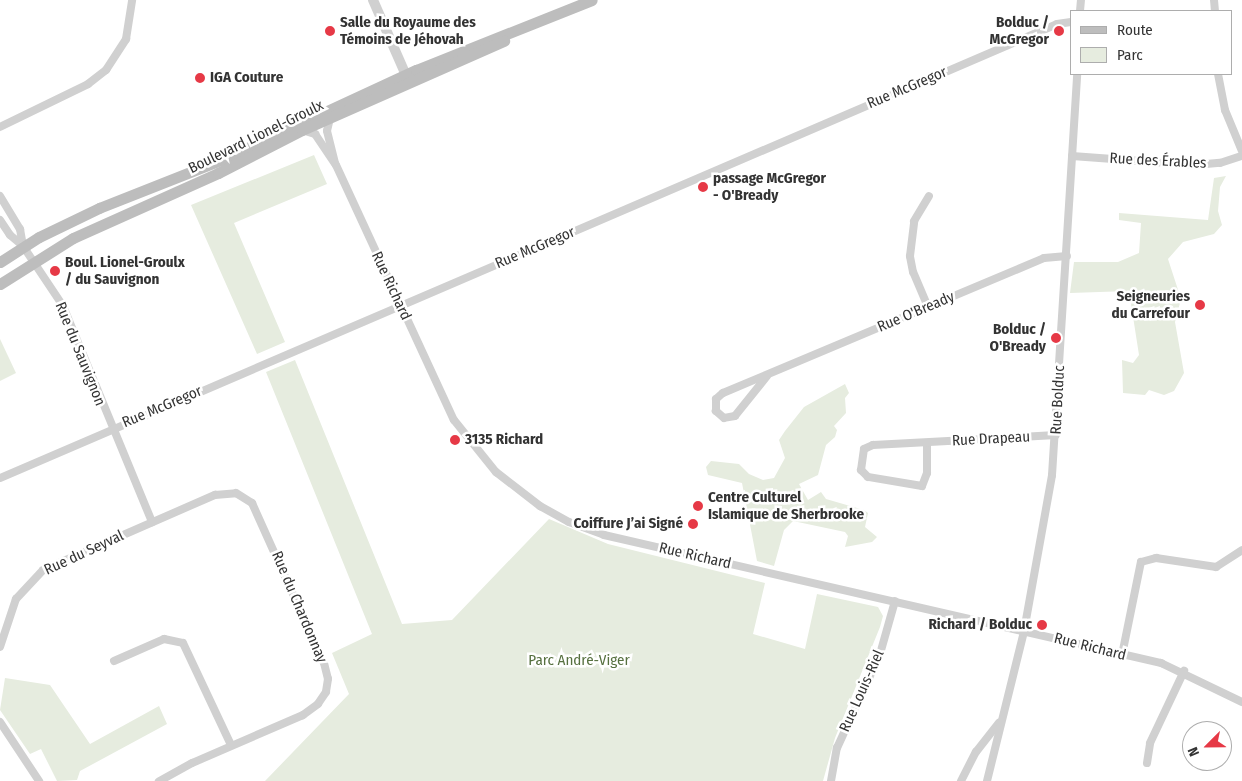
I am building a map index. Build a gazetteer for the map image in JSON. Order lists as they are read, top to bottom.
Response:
{
  "streets": {
    "main road": ["Boulevard Lionel-Groulx"],
    "street": [
      "Rue McGregor",
      "Rue des Érables",
      "Rue Richard",
      "Rue O'Bready",
      "Rue du Sauvignon",
      "Rue Bolduc",
      "Rue Drapeau",
      "Rue du Seyval",
      "Rue du Chardonnay",
      "Rue Louis-Riel"
    ]
  },
  "crossings": [
    ["Rue McGregor", "Rue Richard"],
    ["Rue McGregor", "Rue du Sauvignon"],
    ["Boulevard Lionel-Groulx", "Rue Richard"],
    ["Boulevard Lionel-Groulx", "Rue du Sauvignon"],
    ["Rue des Érables", "Rue Bolduc"],
    ["Rue Richard", "Rue Bolduc"],
    ["Rue Richard", "Rue Louis-Riel"],
    ["Rue O'Bready", "Rue Bolduc"],
    ["Rue du Sauvignon", "Rue du Seyval"],
    ["Rue du Sauvignon", "Rue du Chardonnay"],
    ["Rue Bolduc", "Rue Drapeau"],
    ["Rue du Seyval", "Rue du Chardonnay"]
  ],
  "parks": ["Parc André-Viger"],
  "places": [
    "Salle du Royaume des Témoins de Jéhovah",
    "Bolduc / McGregor",
    "IGA Couture",
    "passage McGregor - O'Bready",
    "Boul. Lionel-Groulx / du Sauvignon",
    "Seigneuries du Carrefour",
    "Bolduc / O'Bready",
    "3135 Richard",
    "Centre Culturel Islamique de Sherbrooke",
    "Coiffure J’ai Signé",
    "Richard / Bolduc"
  ],
  "legend": ["Route", "Parc"],
  "north": "bottom left"
}
